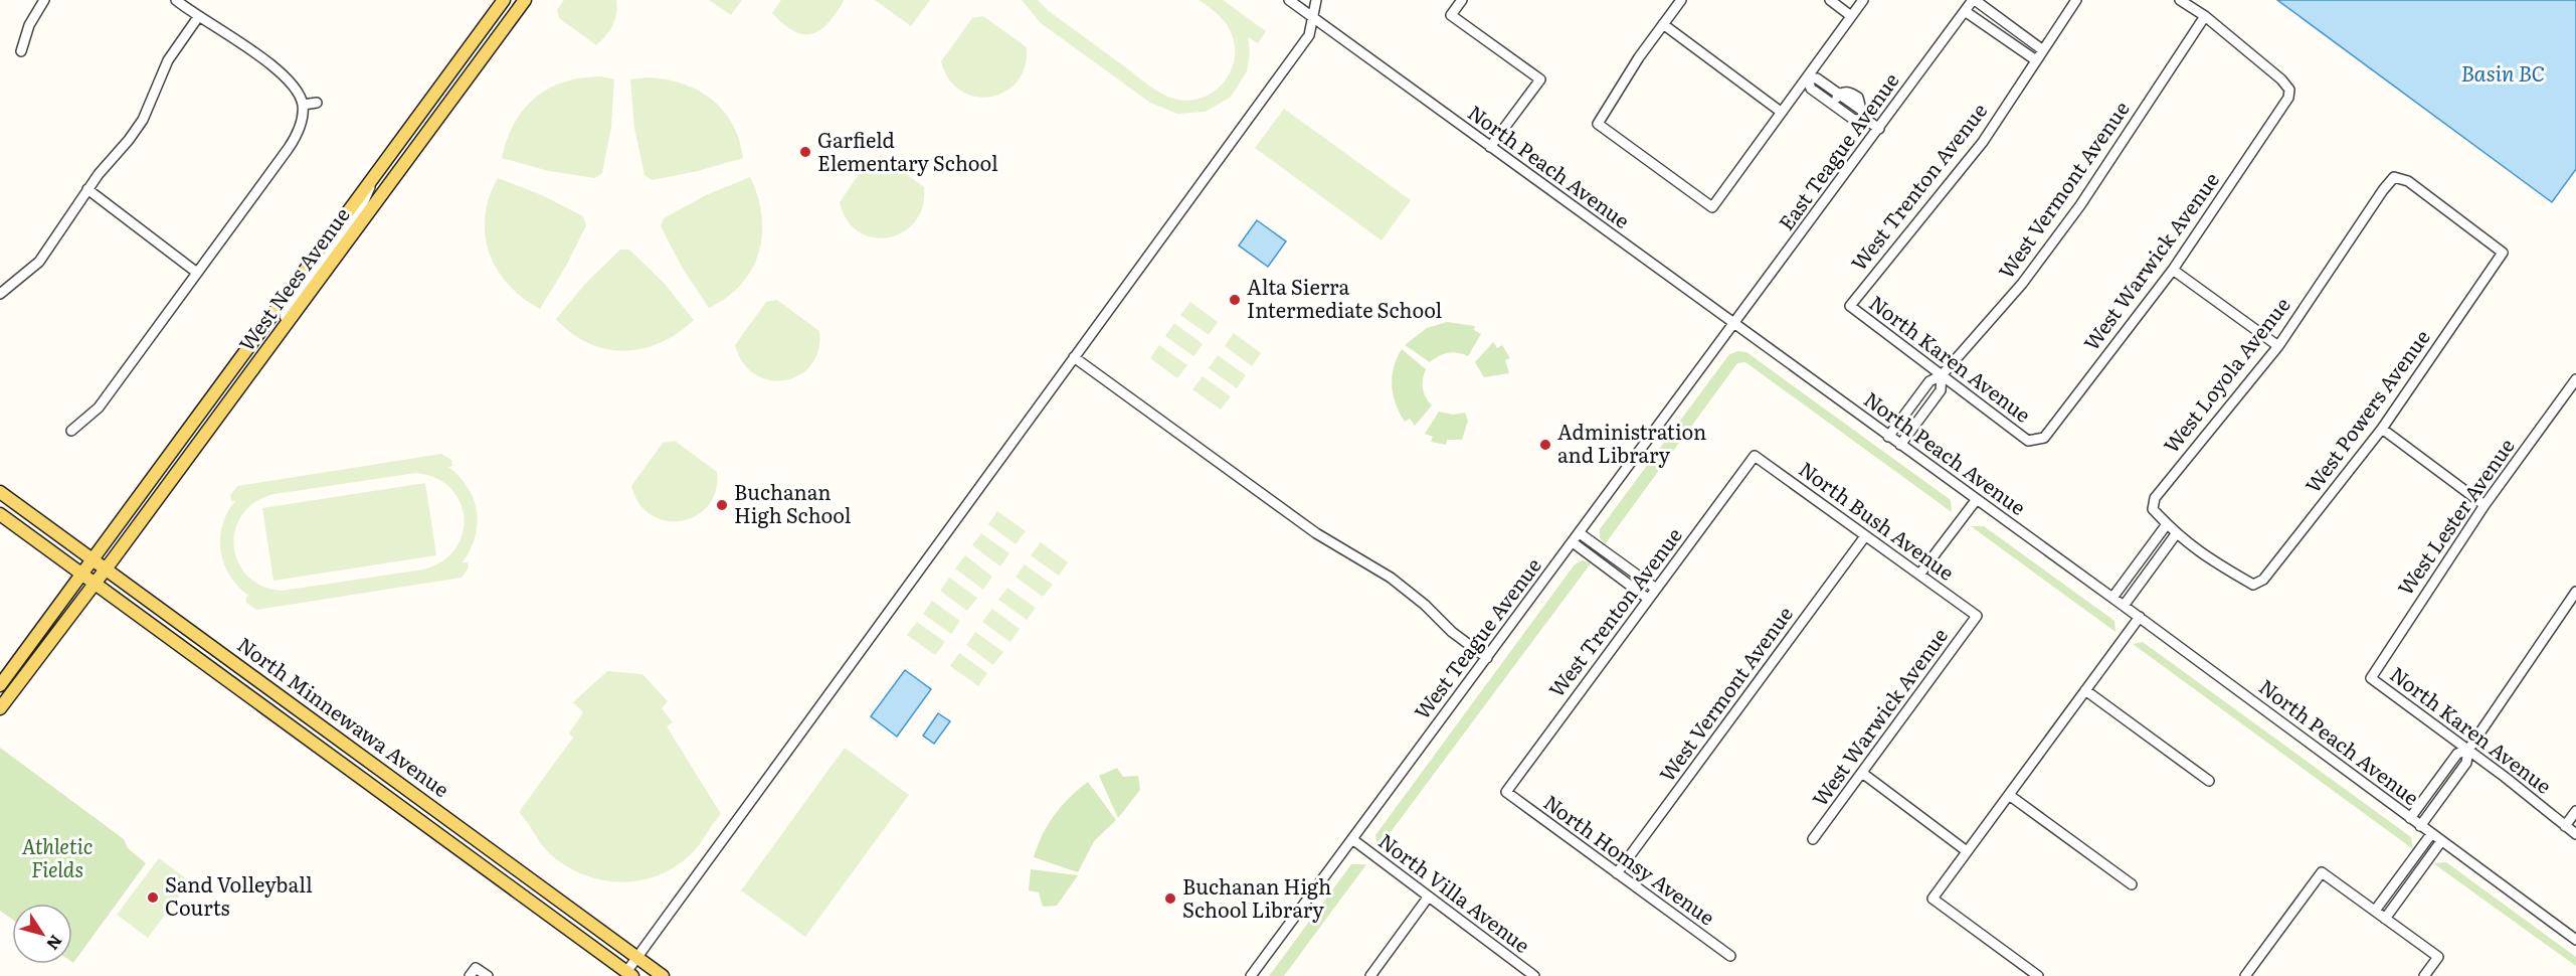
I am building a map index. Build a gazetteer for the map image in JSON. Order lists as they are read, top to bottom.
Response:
{
  "streets": {
    "main road": ["West Nees Avenue", "North Minnewawa Avenue"],
    "street": [
      "East Teague Avenue",
      "North Peach Avenue",
      "West Trenton Avenue",
      "West Vermont Avenue",
      "West Warwick Avenue",
      "North Karen Avenue",
      "West Loyola Avenue",
      "West Powers Avenue",
      "West Lester Avenue",
      "North Bush Avenue",
      "West Teague Avenue",
      "North Homsy Avenue",
      "North Villa Avenue"
    ]
  },
  "crossings": [
    ["East Teague Avenue", "North Peach Avenue"],
    ["East Teague Avenue", "West Teague Avenue"],
    ["North Peach Avenue", "West Vermont Avenue"],
    ["North Peach Avenue", "West Teague Avenue"],
    ["West Trenton Avenue", "North Karen Avenue"],
    ["West Trenton Avenue", "North Bush Avenue"],
    ["West Trenton Avenue", "North Homsy Avenue"],
    ["West Vermont Avenue", "West Warwick Avenue"],
    ["West Vermont Avenue", "North Karen Avenue"],
    ["West Vermont Avenue", "North Bush Avenue"],
    ["West Vermont Avenue", "North Homsy Avenue"],
    ["West Warwick Avenue", "North Karen Avenue"],
    ["West Warwick Avenue", "North Bush Avenue"],
    ["West Nees Avenue", "North Minnewawa Avenue"],
    ["North Karen Avenue", "West Lester Avenue"],
    ["West Loyola Avenue", "West Powers Avenue"],
    ["West Teague Avenue", "North Villa Avenue"]
  ],
  "water": ["Basin BC"],
  "parks": ["Athletic Fields"],
  "places": [
    "Garfield Elementary School",
    "Alta Sierra Intermediate School",
    "Administration and Library",
    "Buchanan High School",
    "Sand Volleyball Courts",
    "Buchanan High School Library"
  ],
  "north": "bottom right"
}
